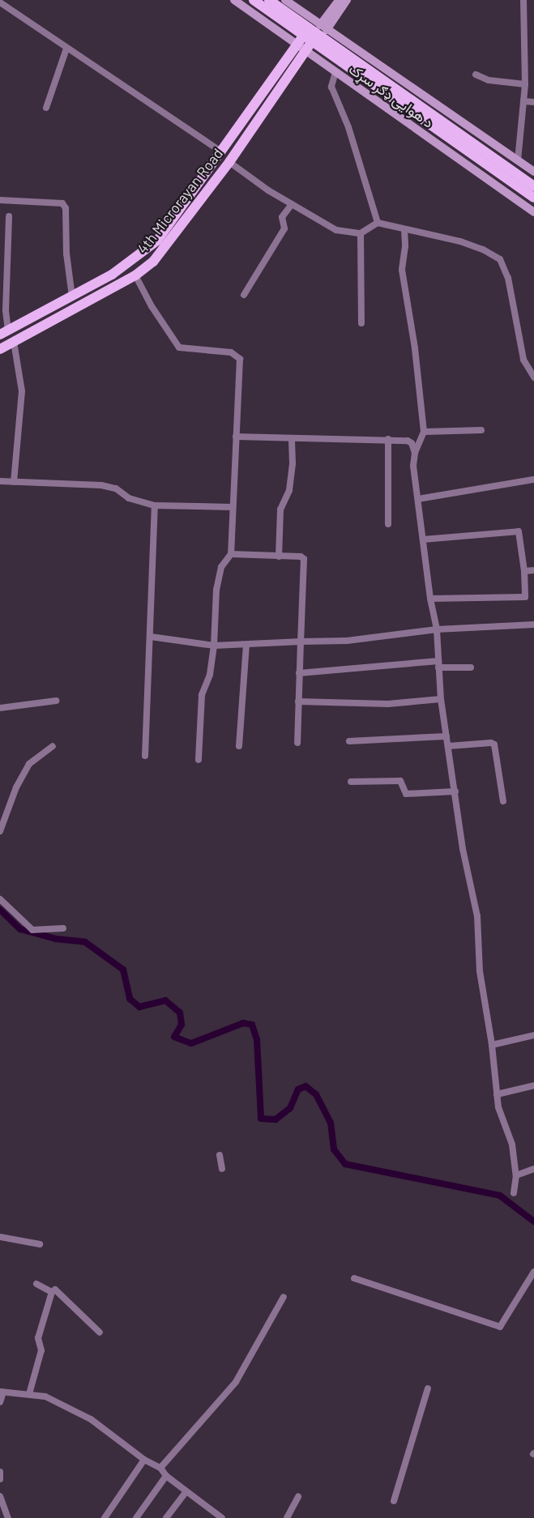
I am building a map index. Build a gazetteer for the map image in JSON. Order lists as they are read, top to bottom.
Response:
{
  "streets": {
    "main road": ["د هوایی ډګر سړک", "4th Microrayan Road"]
  },
  "crossings": [
    ["د هوایی ډګر سړک", "4th Microrayan Road"]
  ]
}
